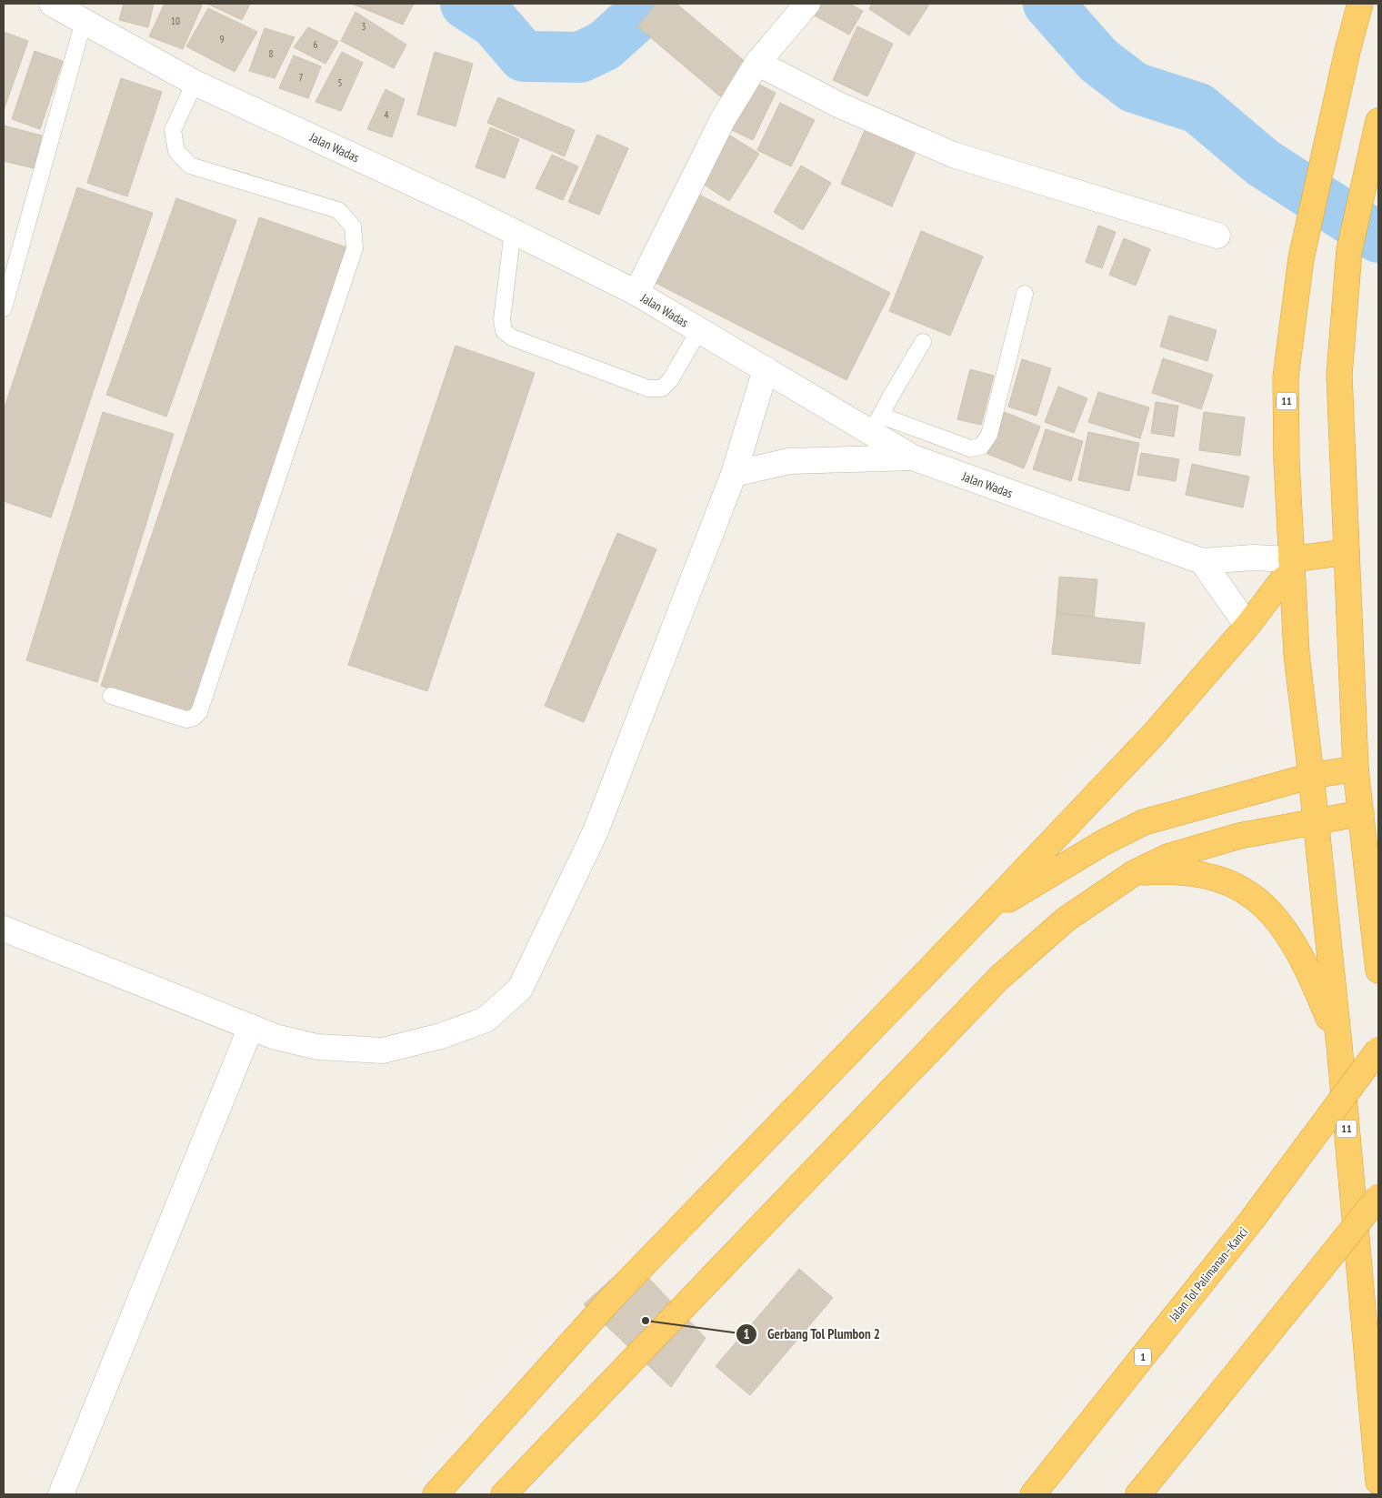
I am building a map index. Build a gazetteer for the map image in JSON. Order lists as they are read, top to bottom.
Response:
{
  "streets": {
    "highway": ["11", "Jalan Tol Palimanan–Kanci", "1"],
    "street": ["Jalan Wadas"]
  },
  "crossings": [
    ["Jalan Wadas", "11"]
  ],
  "places": ["Gerbang Tol Plumbon 2"],
  "house_numbers": [
    "10",
    "3",
    "9",
    "6",
    "8",
    "7",
    "5",
    "4"
  ]
}
